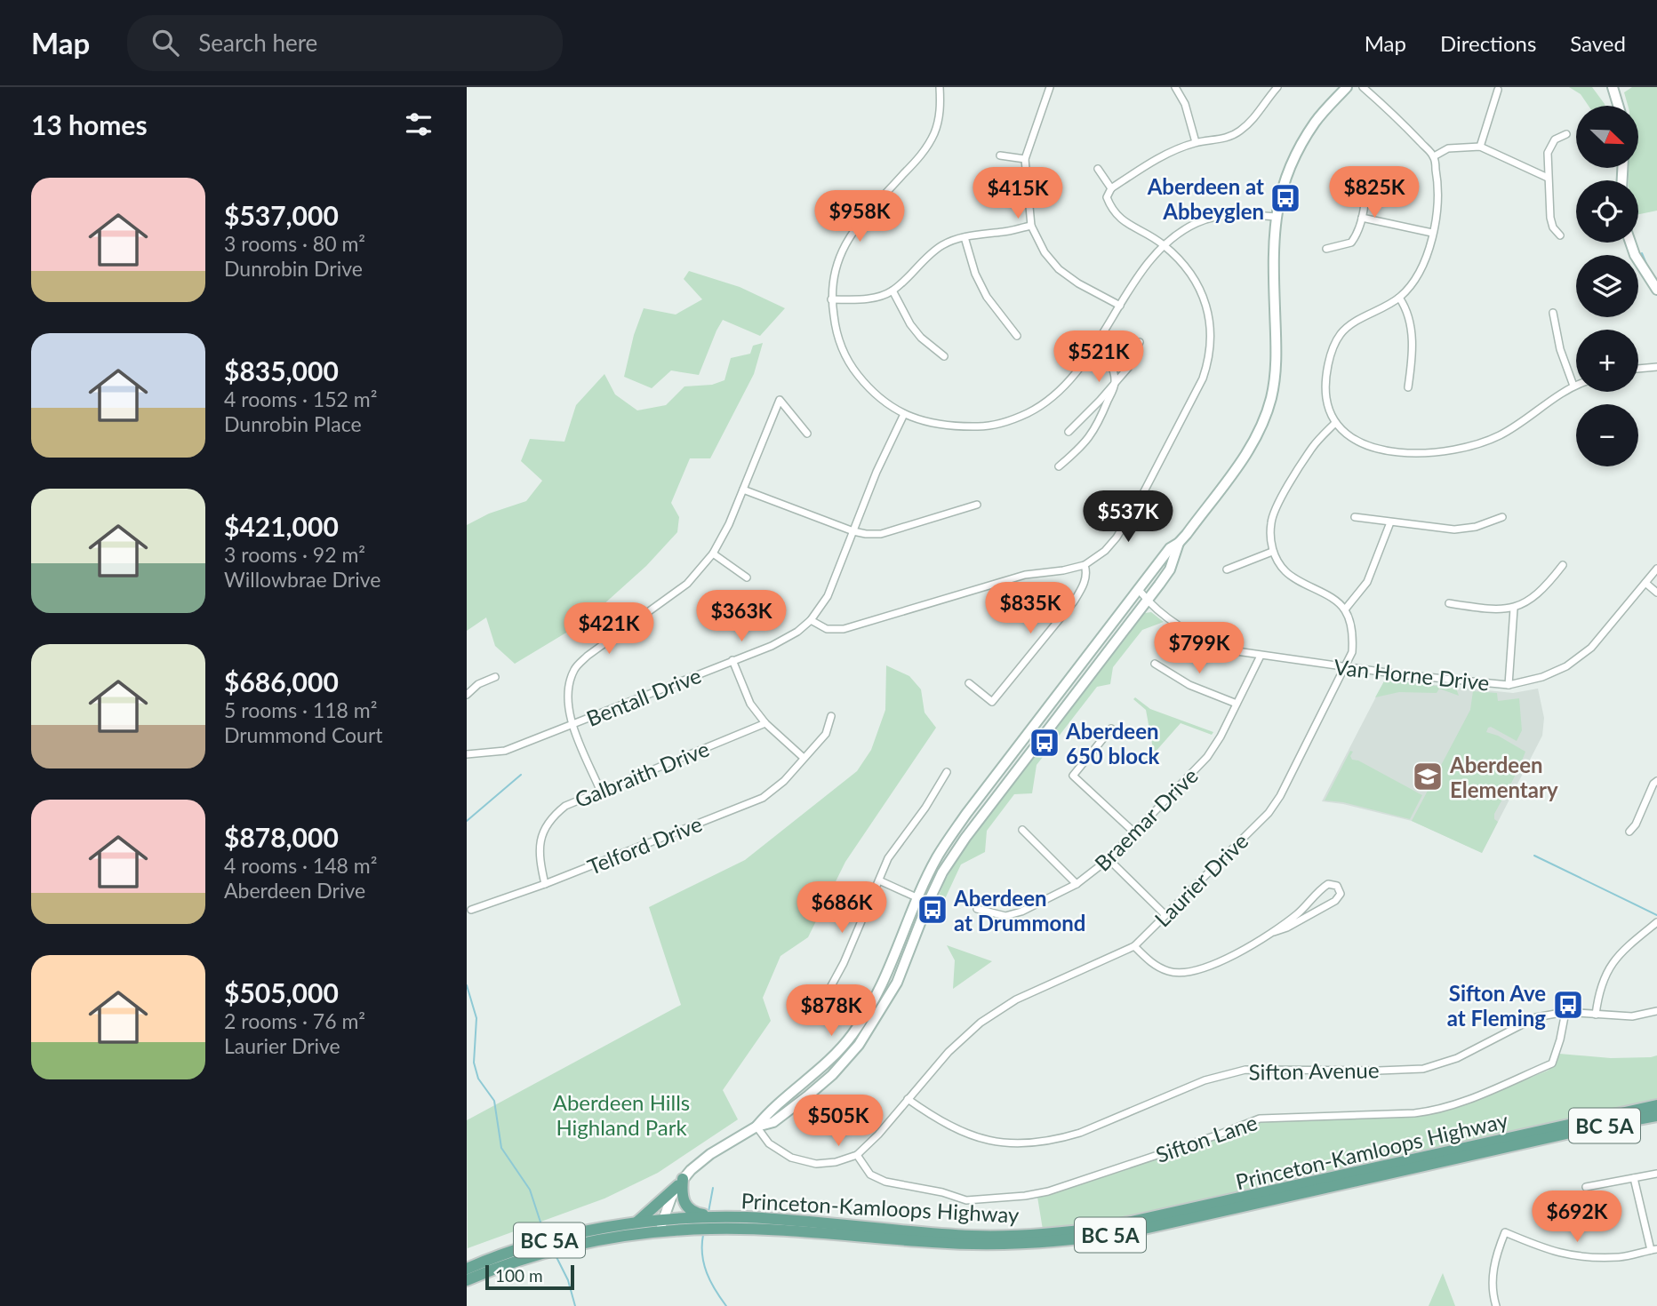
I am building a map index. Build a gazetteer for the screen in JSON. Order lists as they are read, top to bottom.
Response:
{
  "streets": {
    "main road": ["BC 5A", "Princeton-Kamloops Highway"],
    "street": [
      "Van Horne Drive",
      "Bentall Drive",
      "Galbraith Drive",
      "Braemar Drive",
      "Telford Drive",
      "Laurier Drive",
      "Sifton Avenue",
      "Sifton Lane"
    ]
  },
  "crossings": [
    ["Van Horne Drive", "Braemar Drive"],
    ["Van Horne Drive", "Laurier Drive"],
    ["Galbraith Drive", "Telford Drive"],
    ["Laurier Drive", "Sifton Avenue"],
    ["Laurier Drive", "Sifton Lane"],
    ["Sifton Avenue", "Sifton Lane"]
  ],
  "parks": ["Aberdeen Hills Highland Park"],
  "places": {
    "bus stop": [
      "Aberdeen at Abbeyglen",
      "Aberdeen 650 block",
      "Aberdeen at Drummond",
      "Sifton Ave at Fleming"
    ],
    "school or university": ["Aberdeen Elementary"]
  },
  "scale_bar": "100 m",
  "north": "bottom right",
  "page": {
    "header": "Map",
    "search": "Search here",
    "nav": ["Map", "Directions", "Saved"],
    "heading": "13 homes",
    "map_buttons": ["+", "−"],
    "list": [
      {
        "name": "$537,000",
        "note": "3 rooms · 80 m² · Dunrobin Drive"
      },
      {
        "name": "$835,000",
        "note": "4 rooms · 152 m² · Dunrobin Place"
      },
      {
        "name": "$421,000",
        "note": "3 rooms · 92 m² · Willowbrae Drive"
      },
      {
        "name": "$686,000",
        "note": "5 rooms · 118 m² · Drummond Court"
      },
      {
        "name": "$878,000",
        "note": "4 rooms · 148 m² · Aberdeen Drive"
      },
      {
        "name": "$505,000",
        "note": "2 rooms · 76 m² · Laurier Drive"
      }
    ],
    "price": [
      "$825K",
      "$415K",
      "$958K",
      "$521K",
      "$537K",
      "$835K",
      "$363K",
      "$421K",
      "$799K",
      "$686K",
      "$878K",
      "$505K",
      "$692K"
    ],
    "scale": "100 m"
  }
}
